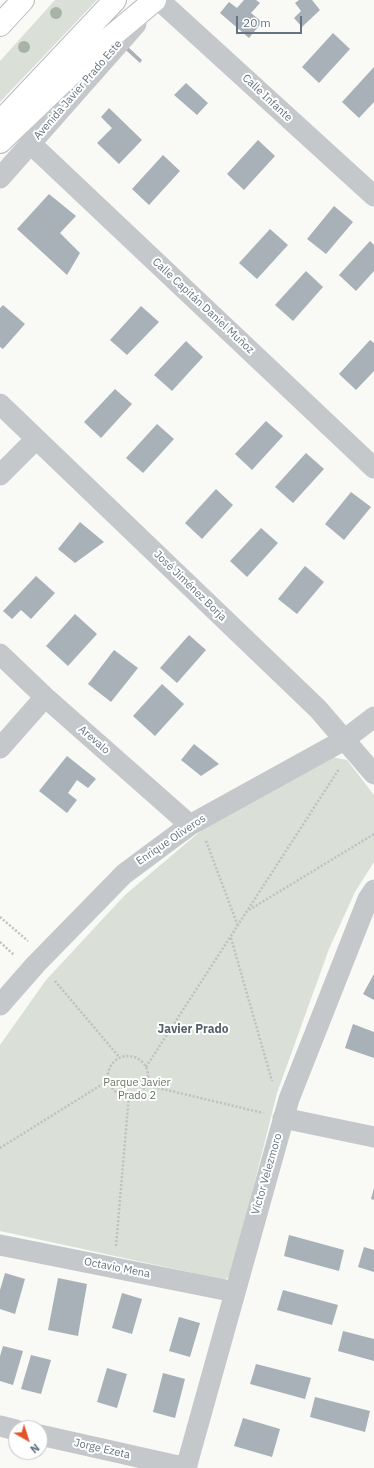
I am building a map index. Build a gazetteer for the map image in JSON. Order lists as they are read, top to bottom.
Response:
{
  "streets": {
    "street": [
      "Avenida Javier Prado Este",
      "Calle Infante",
      "Calle Capitán Daniel Muñoz",
      "José Jiménez Borja",
      "Arevalo",
      "Enrique Oliveros",
      "Víctor Velezmoro",
      "Octavio Mena",
      "Jorge Ezeta"
    ]
  },
  "crossings": [
    ["Avenida Javier Prado Este", "Calle Capitán Daniel Muñoz"],
    ["José Jiménez Borja", "Enrique Oliveros"],
    ["Arevalo", "Enrique Oliveros"],
    ["Víctor Velezmoro", "Octavio Mena"],
    ["Víctor Velezmoro", "Jorge Ezeta"]
  ],
  "districts": ["Javier Prado"],
  "parks": ["Parque Javier Prado 2"],
  "scale_bar": "20 m",
  "north": "bottom right"
}
